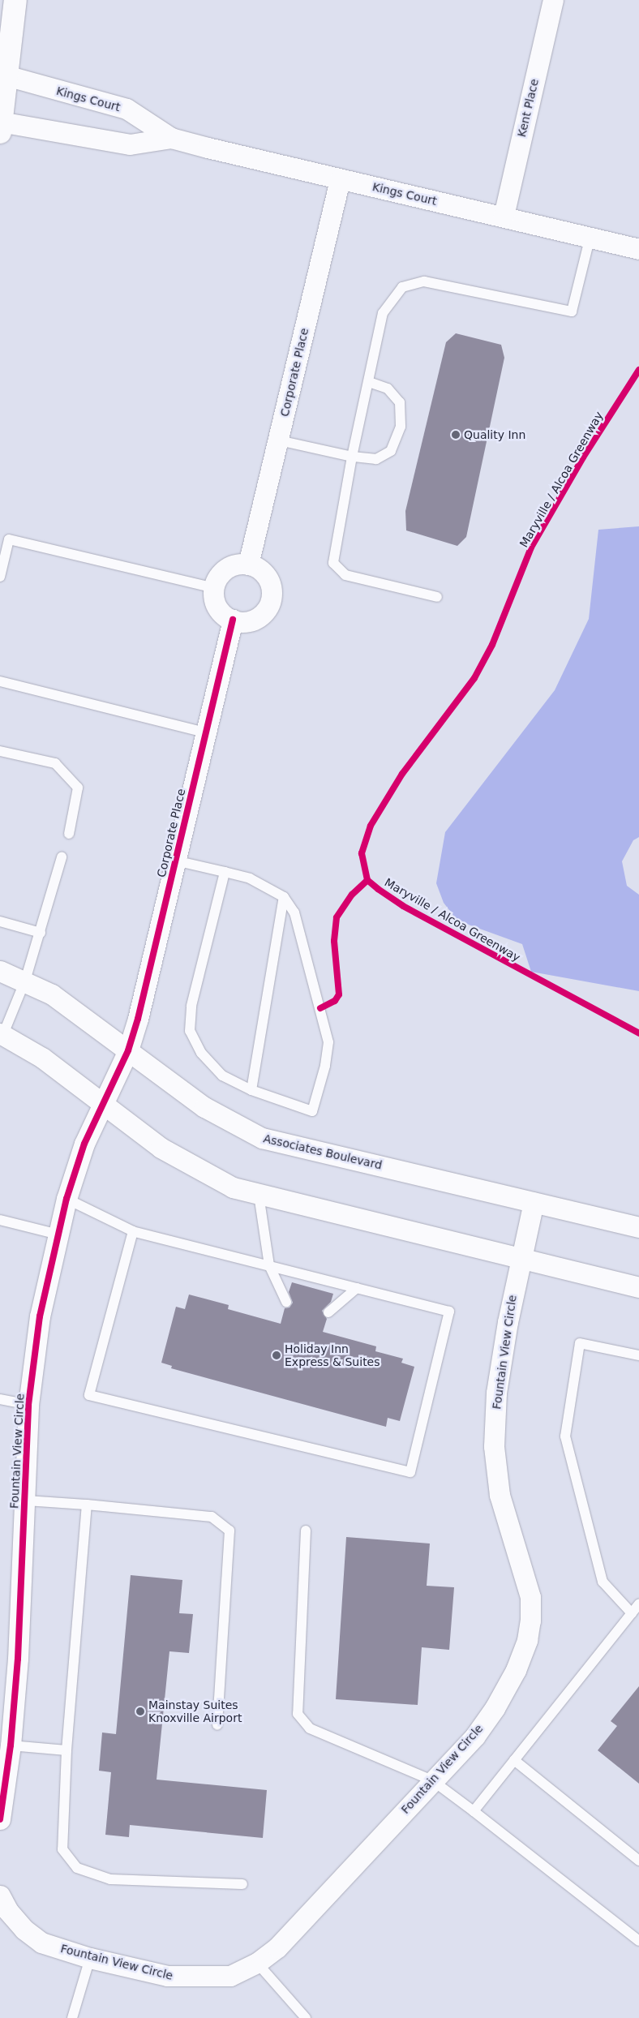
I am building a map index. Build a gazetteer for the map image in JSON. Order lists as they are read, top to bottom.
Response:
{
  "streets": {
    "street": [
      "Kings Court",
      "Kent Place",
      "Corporate Place",
      "Associates Boulevard",
      "Fountain View Circle"
    ],
    "cycle path": ["Maryville / Alcoa Greenway"]
  },
  "crossings": [
    ["Kings Court", "Kent Place"],
    ["Kings Court", "Corporate Place"],
    ["Corporate Place", "Associates Boulevard"],
    ["Corporate Place", "Fountain View Circle"],
    ["Associates Boulevard", "Fountain View Circle"]
  ],
  "places": ["Quality Inn", "Holiday Inn Express & Suites", "Mainstay Suites Knoxville Airport"]
}
